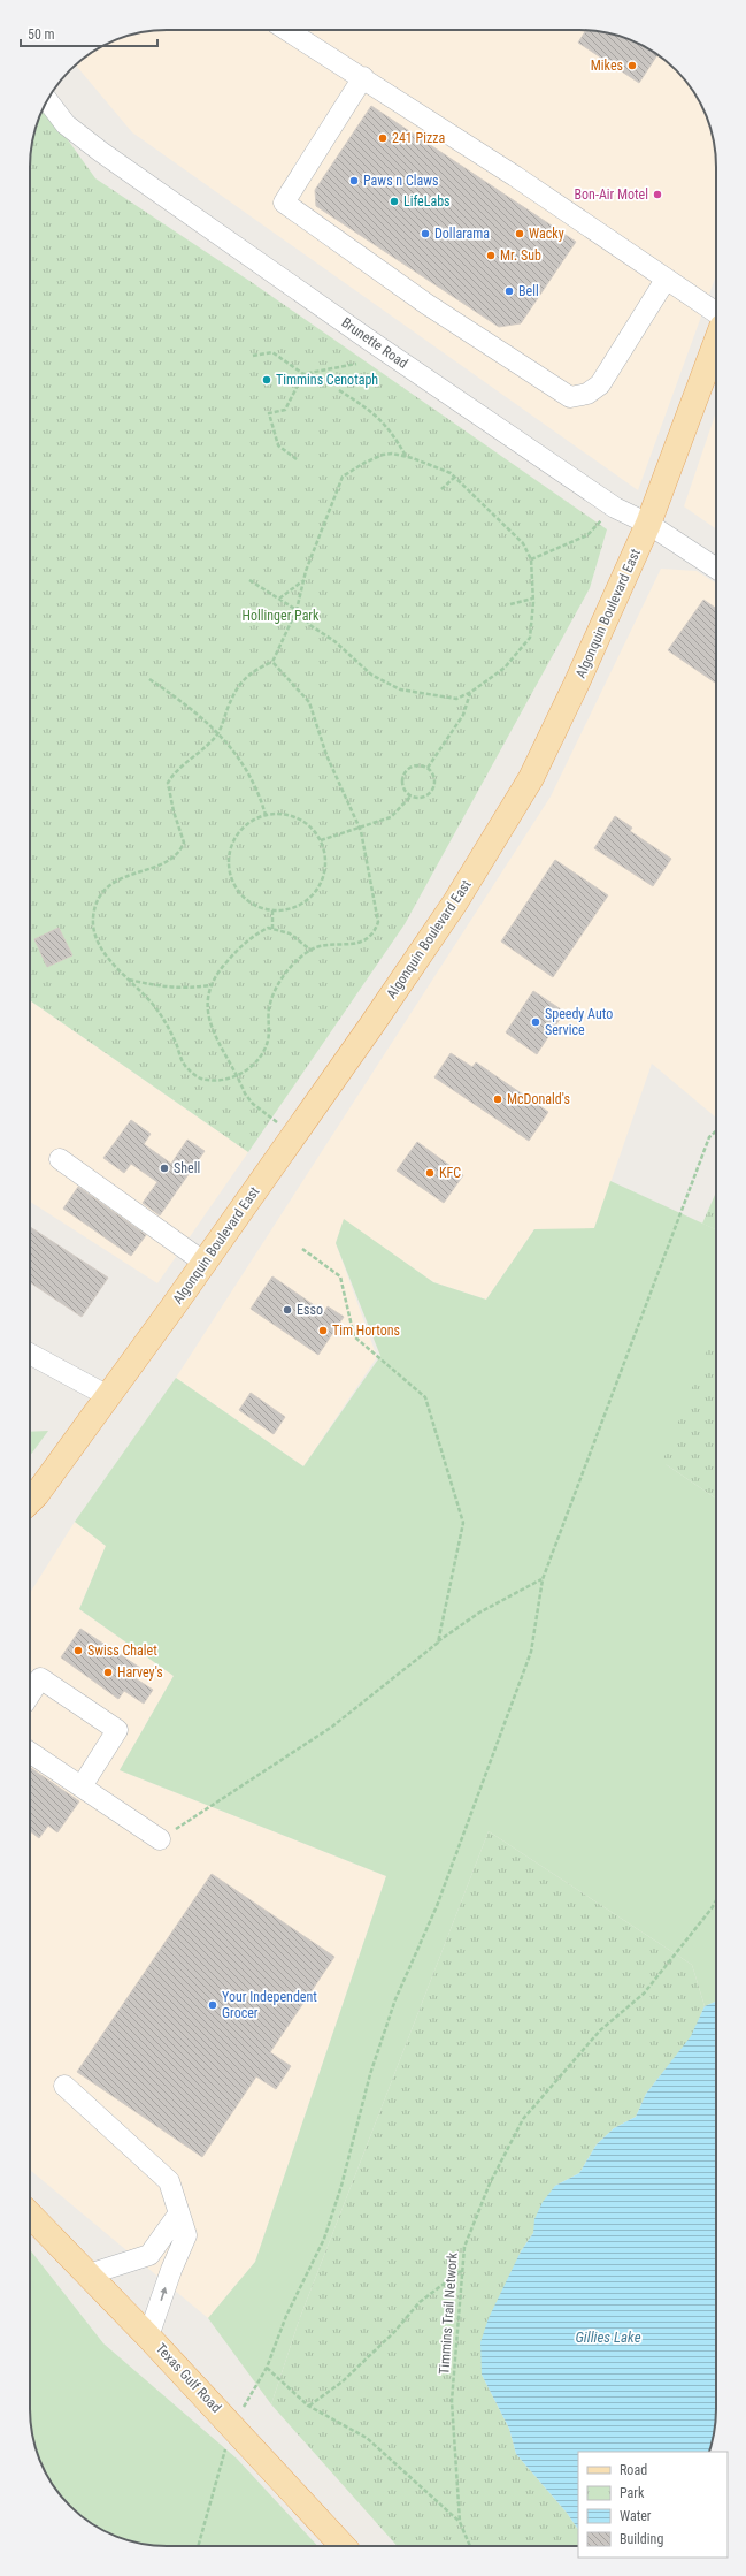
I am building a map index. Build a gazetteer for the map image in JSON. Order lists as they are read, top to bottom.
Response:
{
  "streets": {
    "main road": ["Algonquin Boulevard East", "Texas Gulf Road"],
    "street": ["Brunette Road"],
    "path": ["Timmins Trail Network"]
  },
  "crossings": [
    ["Brunette Road", "Algonquin Boulevard East"]
  ],
  "water": ["Gillies Lake"],
  "parks": ["Hollinger Park"],
  "places": [
    "Mikes",
    "241 Pizza",
    "Paws n Claws",
    "Bon-Air Motel",
    "LifeLabs",
    "Dollarama",
    "Wacky",
    "Mr. Sub",
    "Bell",
    "Timmins Cenotaph",
    "Speedy Auto Service",
    "McDonald's",
    "Shell",
    "KFC",
    "Esso",
    "Tim Hortons",
    "Swiss Chalet",
    "Harvey's",
    "Your Independent Grocer"
  ],
  "legend": [
    "Road",
    "Park",
    "Water",
    "Building"
  ],
  "scale_bar": "50 m"
}
